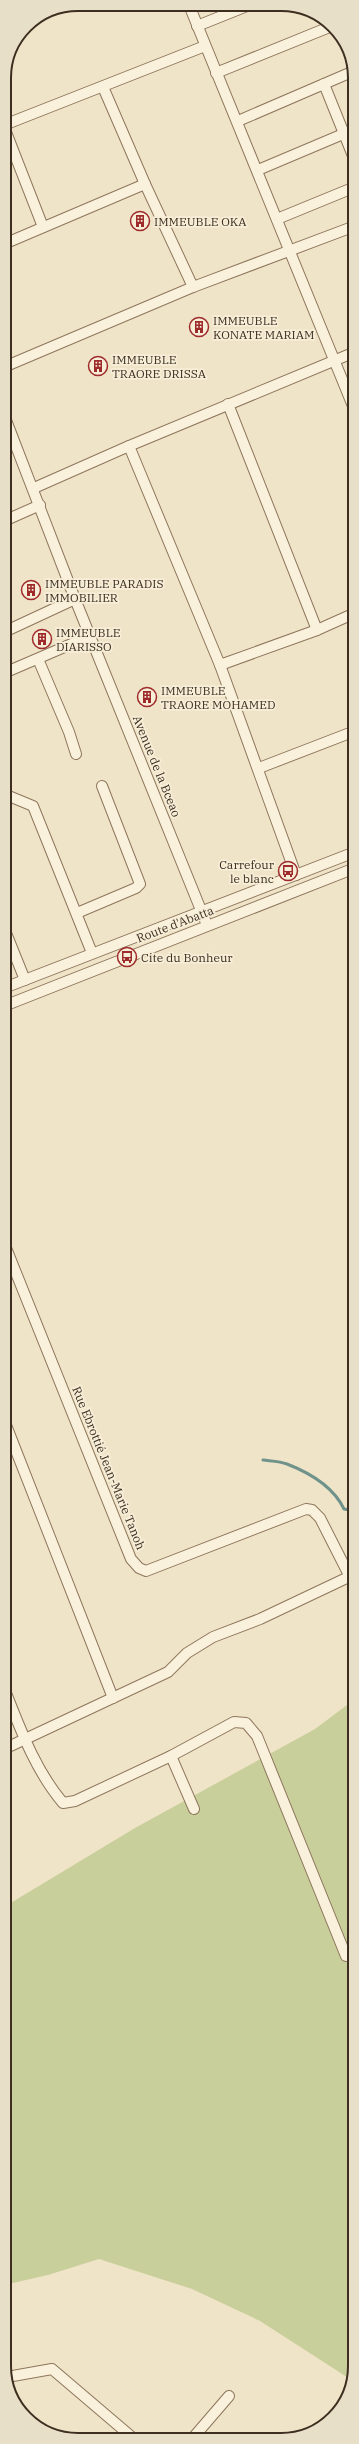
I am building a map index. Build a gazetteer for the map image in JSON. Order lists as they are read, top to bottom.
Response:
{
  "streets": {
    "street": ["Avenue de la Bceao", "Route d'Abatta", "Rue Ebrottié Jean-Marie Tanoh"]
  },
  "crossings": [
    ["Avenue de la Bceao", "Route d'Abatta"]
  ],
  "places": {
    "building": [
      "IMMEUBLE OKA",
      "IMMEUBLE KONATE MARIAM",
      "IMMEUBLE TRAORE DRISSA",
      "IMMEUBLE PARADIS IMMOBILIER",
      "IMMEUBLE DIARISSO",
      "IMMEUBLE TRAORE MOHAMED"
    ],
    "bus stop": ["Carrefour le blanc", "Cite du Bonheur"]
  }
}
